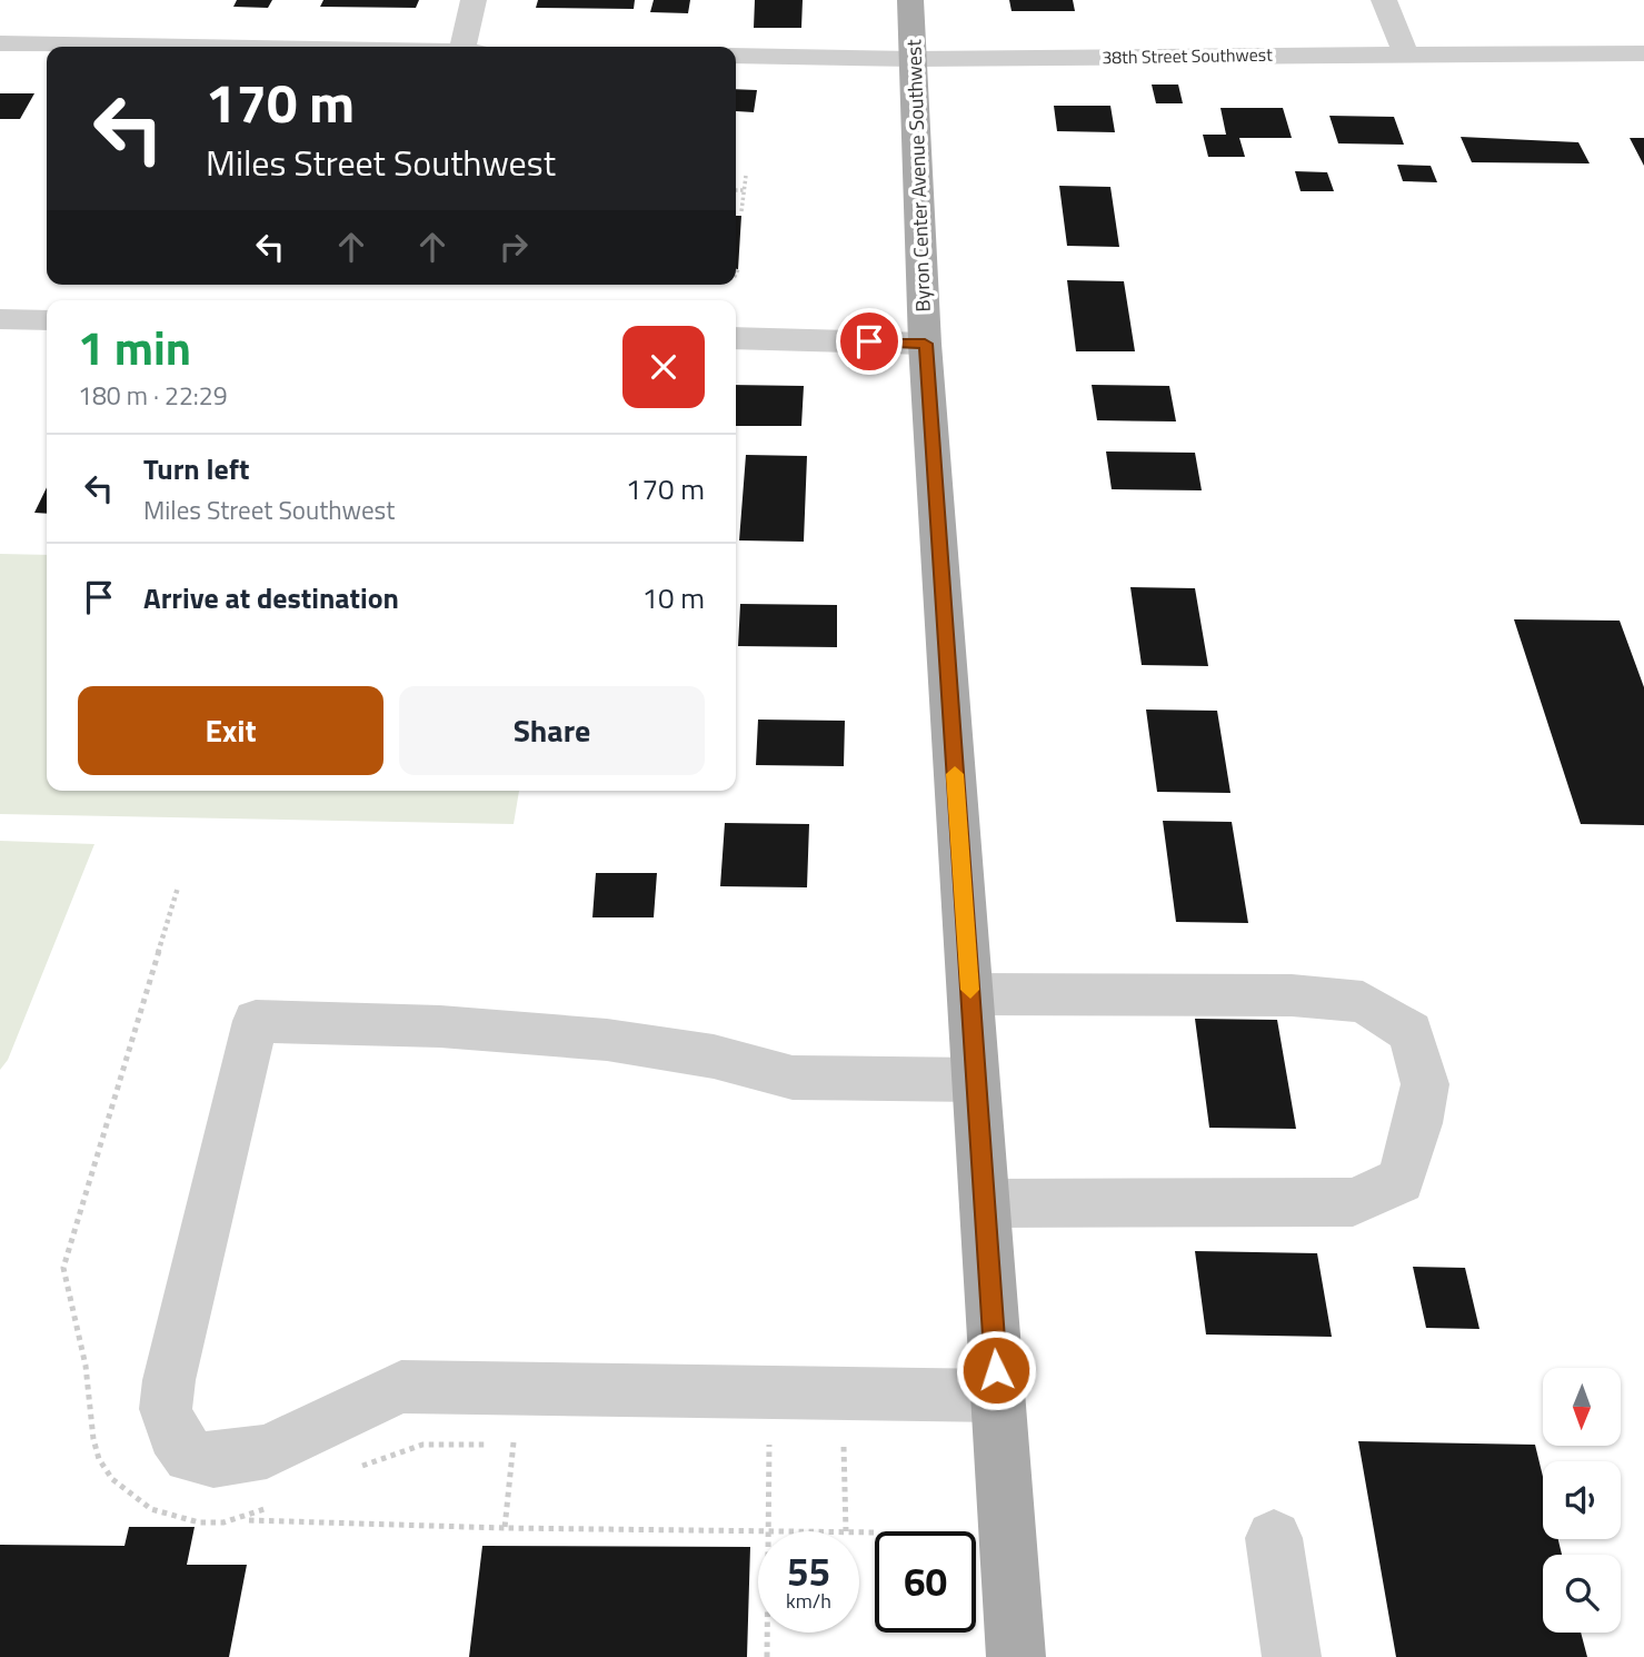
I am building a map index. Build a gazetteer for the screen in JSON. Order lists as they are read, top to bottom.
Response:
{
  "streets": {
    "main road": ["Byron Center Avenue Southwest"],
    "street": ["38th Street Southwest"]
  },
  "crossings": [
    ["38th Street Southwest", "Byron Center Avenue Southwest"]
  ],
  "north": "bottom",
  "page": {
    "turn": ["170 m", "Miles Street Southwest"],
    "heading": ["1 min", "180 m · 22:29"],
    "list": [
      {
        "name": "Turn left",
        "note": "Miles Street Southwest",
        "value": "170 m"
      },
      {
        "name": "Arrive at destination",
        "value": "10 m"
      }
    ],
    "buttons": ["Exit", "Share"],
    "speed": "55 km/h",
    "limit": "60"
  }
}
